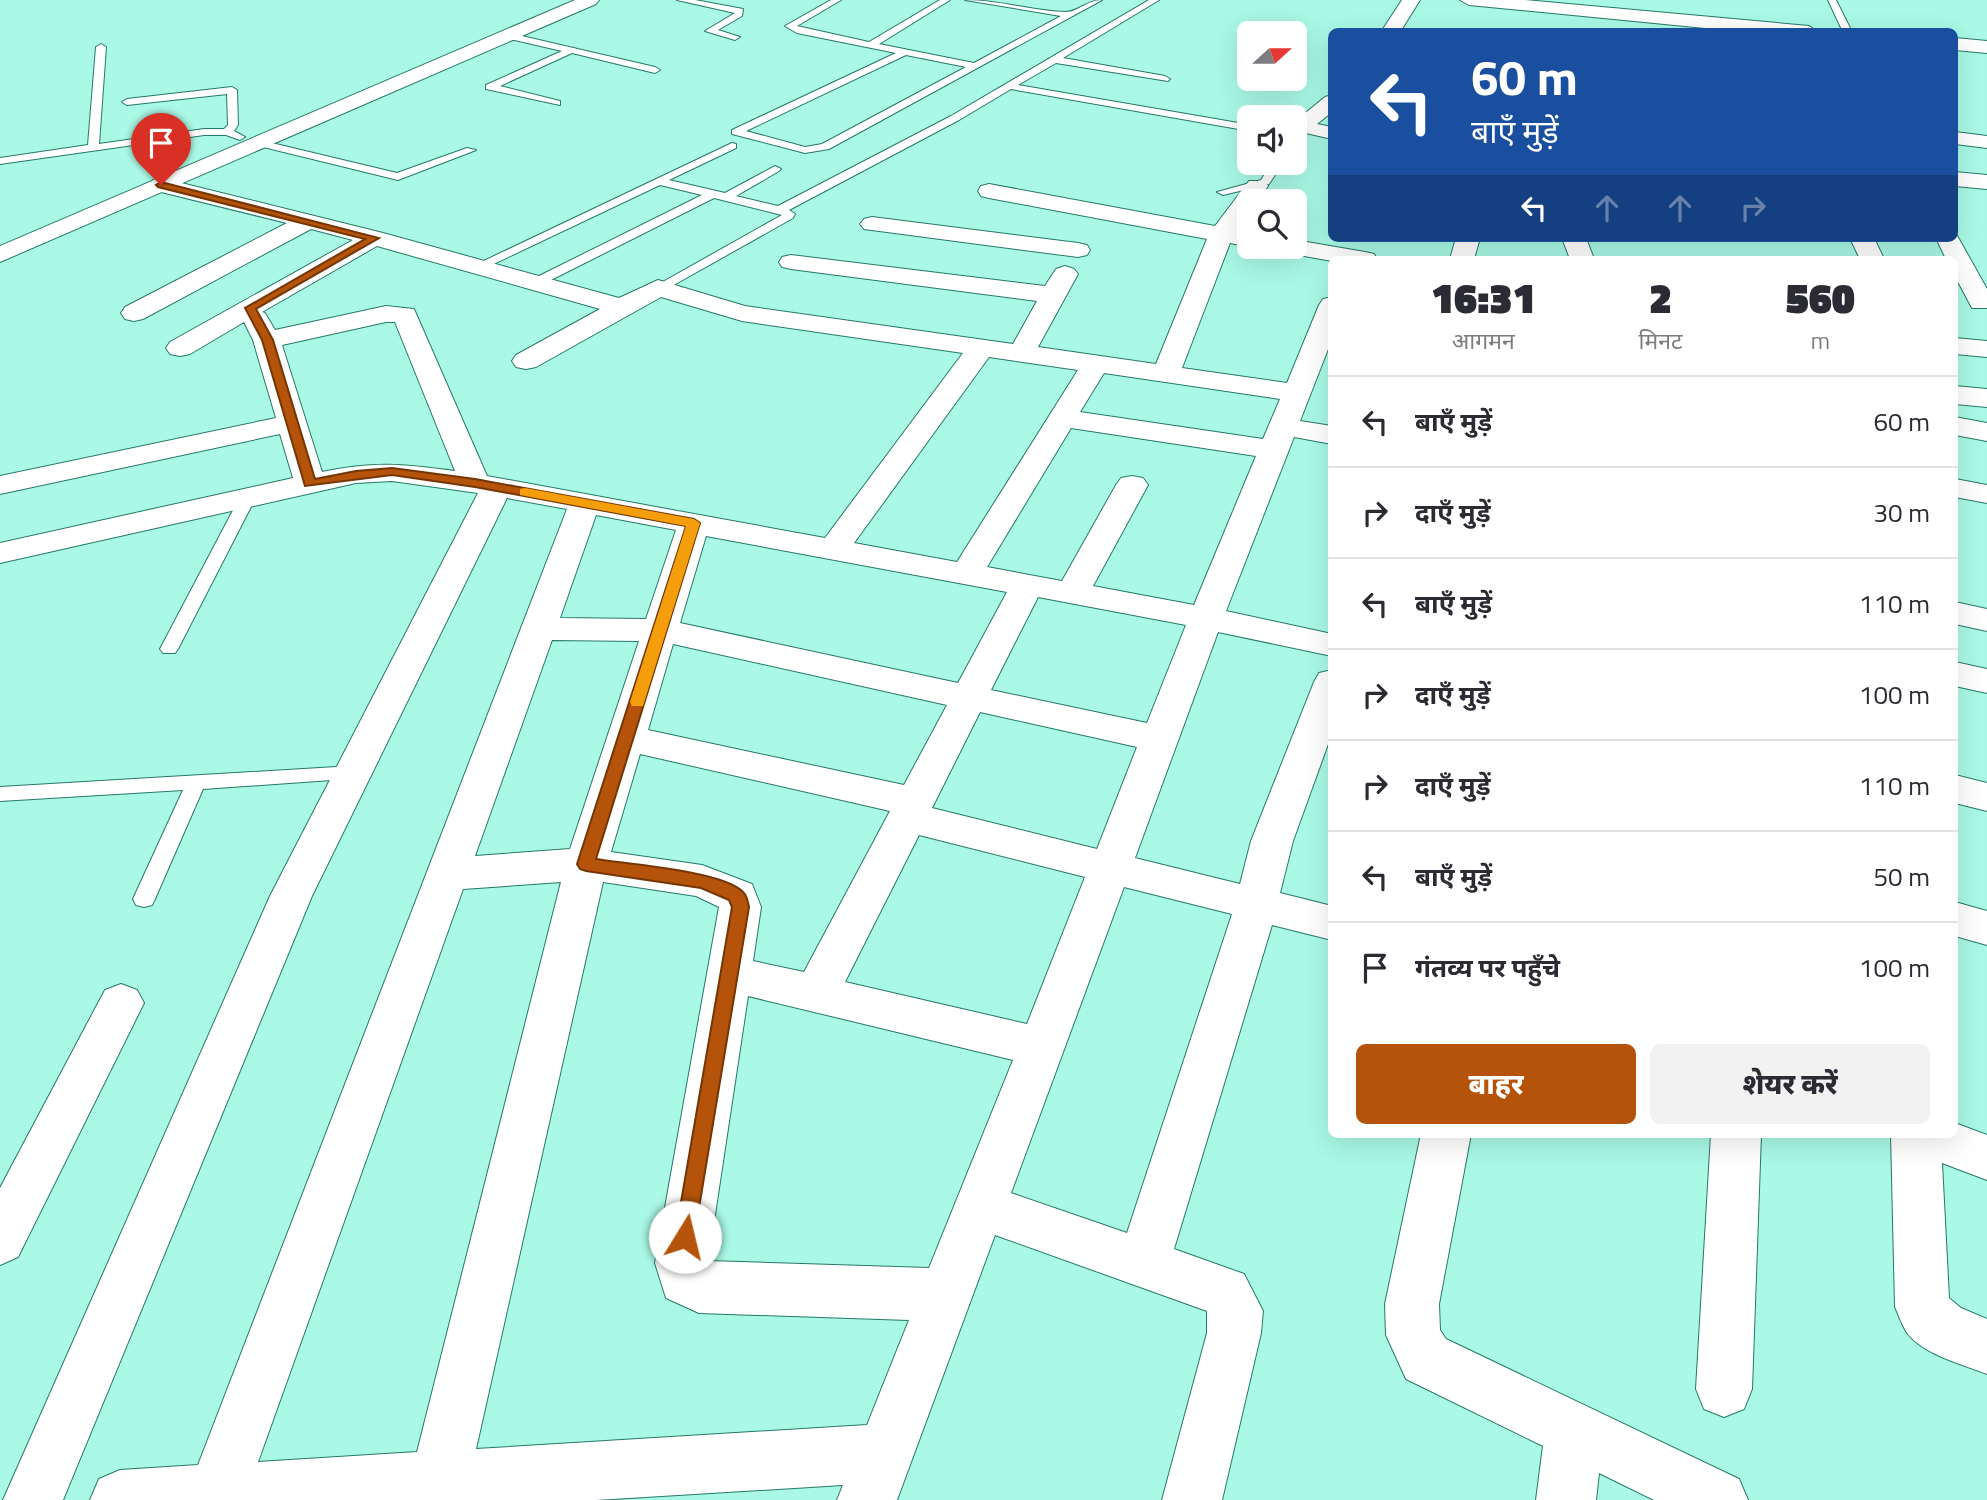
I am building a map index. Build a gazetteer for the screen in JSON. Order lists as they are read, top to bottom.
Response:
{
  "north": "right",
  "page": {
    "turn": ["60 m", "बाएँ मुड़ें"],
    "eta": [
      "16:31",
      "आगमन",
      "2",
      "मिनट",
      "560",
      "m"
    ],
    "list": [
      {
        "name": "बाएँ मुड़ें",
        "value": "60 m"
      },
      {
        "name": "दाएँ मुड़ें",
        "value": "30 m"
      },
      {
        "name": "बाएँ मुड़ें",
        "value": "110 m"
      },
      {
        "name": "दाएँ मुड़ें",
        "value": "100 m"
      },
      {
        "name": "दाएँ मुड़ें",
        "value": "110 m"
      },
      {
        "name": "बाएँ मुड़ें",
        "value": "50 m"
      },
      {
        "name": "गंतव्य पर पहुँचे",
        "value": "100 m"
      }
    ],
    "buttons": ["बाहर", "शेयर करें"]
  }
}
